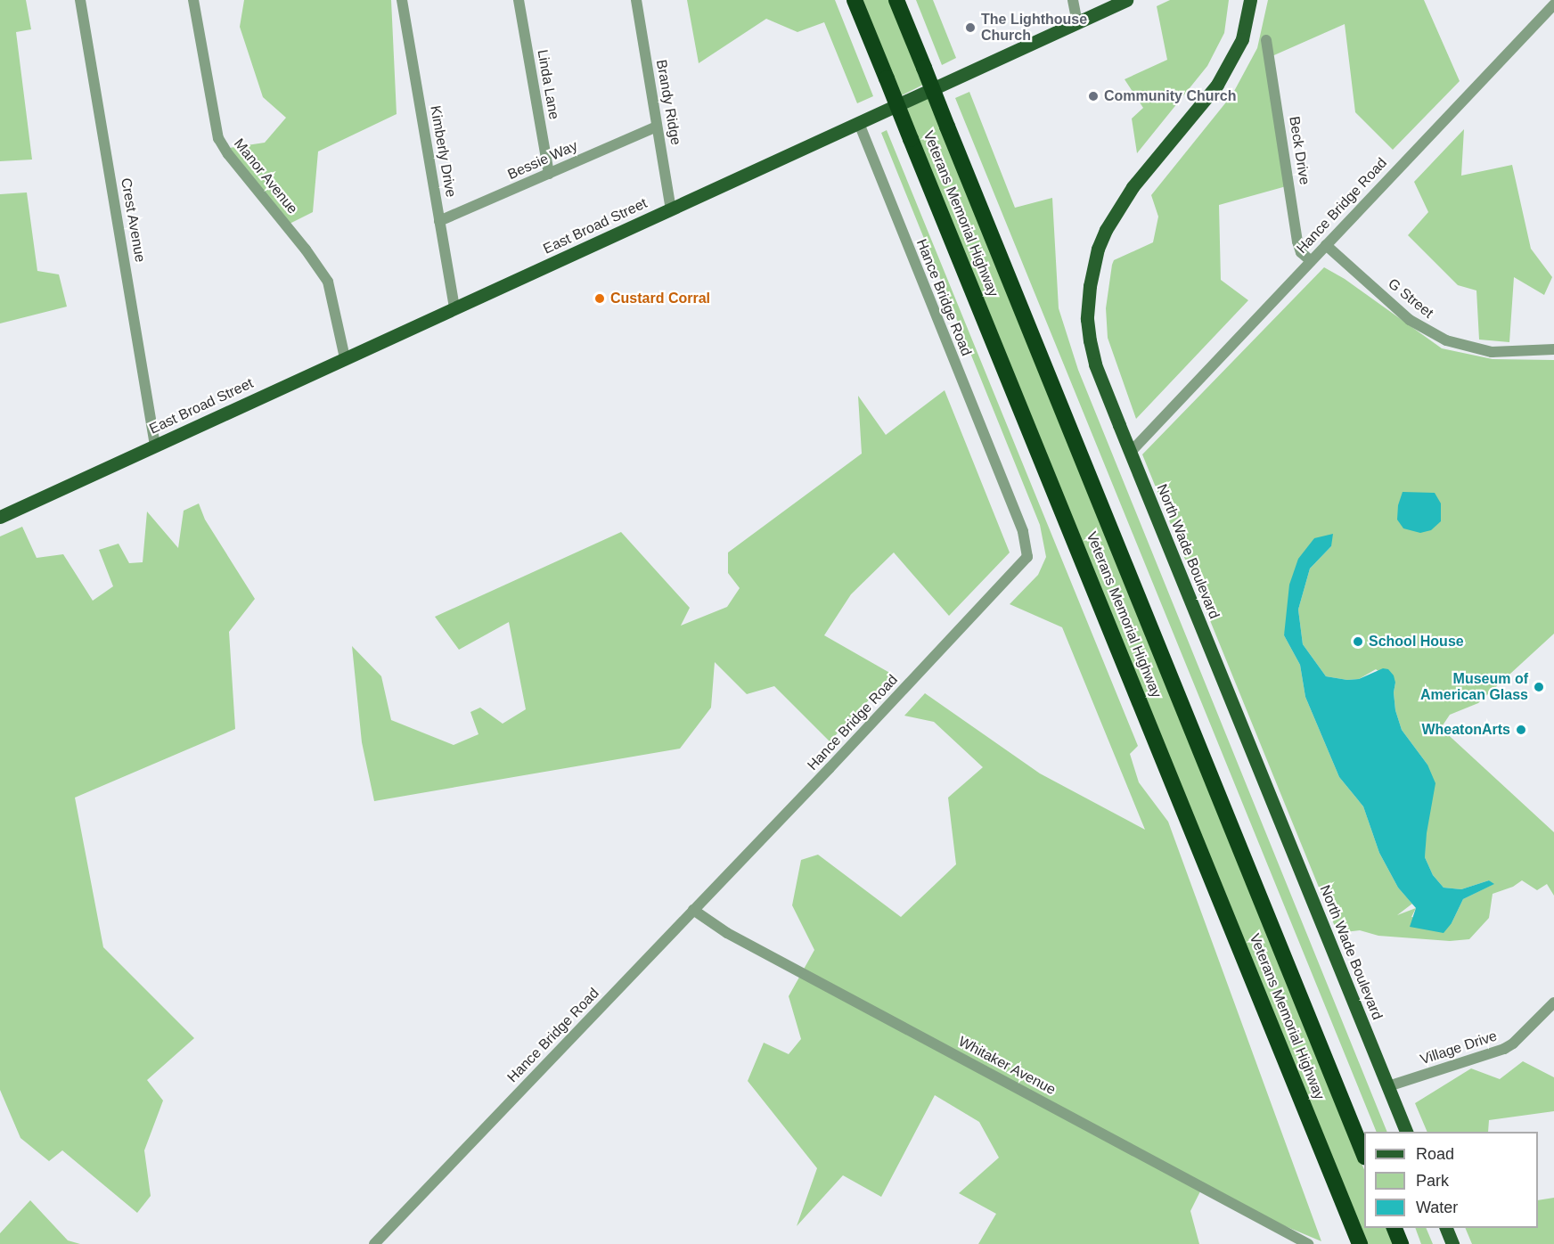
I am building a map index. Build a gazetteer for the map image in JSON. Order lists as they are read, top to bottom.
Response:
{
  "streets": {
    "highway": ["Veterans Memorial Highway"],
    "main road": ["East Broad Street", "North Wade Boulevard"],
    "street": [
      "Linda Lane",
      "Brandy Ridge",
      "Beck Drive",
      "Kimberly Drive",
      "Bessie Way",
      "Manor Avenue",
      "Hance Bridge Road",
      "Crest Avenue",
      "G Street",
      "Village Drive",
      "Whitaker Avenue"
    ]
  },
  "crossings": [
    ["Linda Lane", "Bessie Way"],
    ["Brandy Ridge", "Bessie Way"],
    ["Brandy Ridge", "East Broad Street"],
    ["Beck Drive", "Hance Bridge Road"],
    ["Kimberly Drive", "Bessie Way"],
    ["Kimberly Drive", "East Broad Street"],
    ["Manor Avenue", "East Broad Street"],
    ["Hance Bridge Road", "East Broad Street"],
    ["Hance Bridge Road", "G Street"],
    ["Hance Bridge Road", "North Wade Boulevard"],
    ["Hance Bridge Road", "Whitaker Avenue"],
    ["Crest Avenue", "East Broad Street"],
    ["North Wade Boulevard", "Village Drive"]
  ],
  "places": [
    "The Lighthouse Church",
    "Community Church",
    "Custard Corral",
    "School House",
    "Museum of American Glass",
    "WheatonArts"
  ],
  "legend": ["Road", "Park", "Water"]
}
